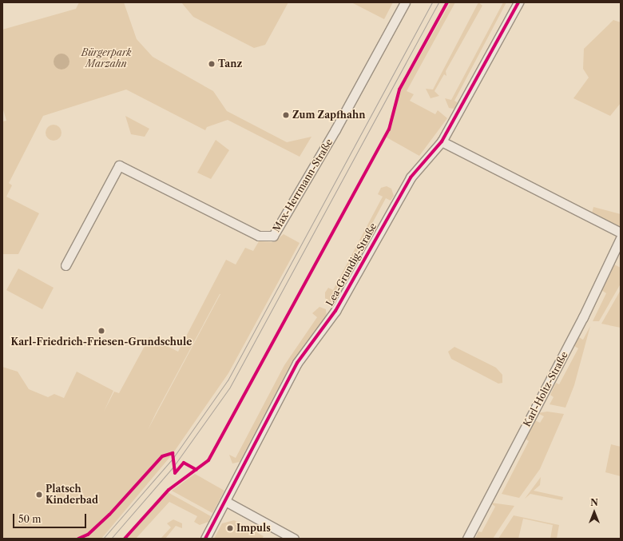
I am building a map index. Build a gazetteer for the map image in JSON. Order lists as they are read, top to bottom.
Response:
{
  "streets": {
    "street": ["Max-Herrmann-Straße", "Lea-Grundig-Straße", "Karl-Holtz-Straße"]
  },
  "parks": ["Bürgerpark Marzahn"],
  "places": [
    "Tanz",
    "Zum Zapfhahn",
    "Karl-Friedrich-Friesen-Grundschule",
    "Platsch Kinderbad",
    "Impuls"
  ],
  "scale_bar": "50 m",
  "north": "top"
}
